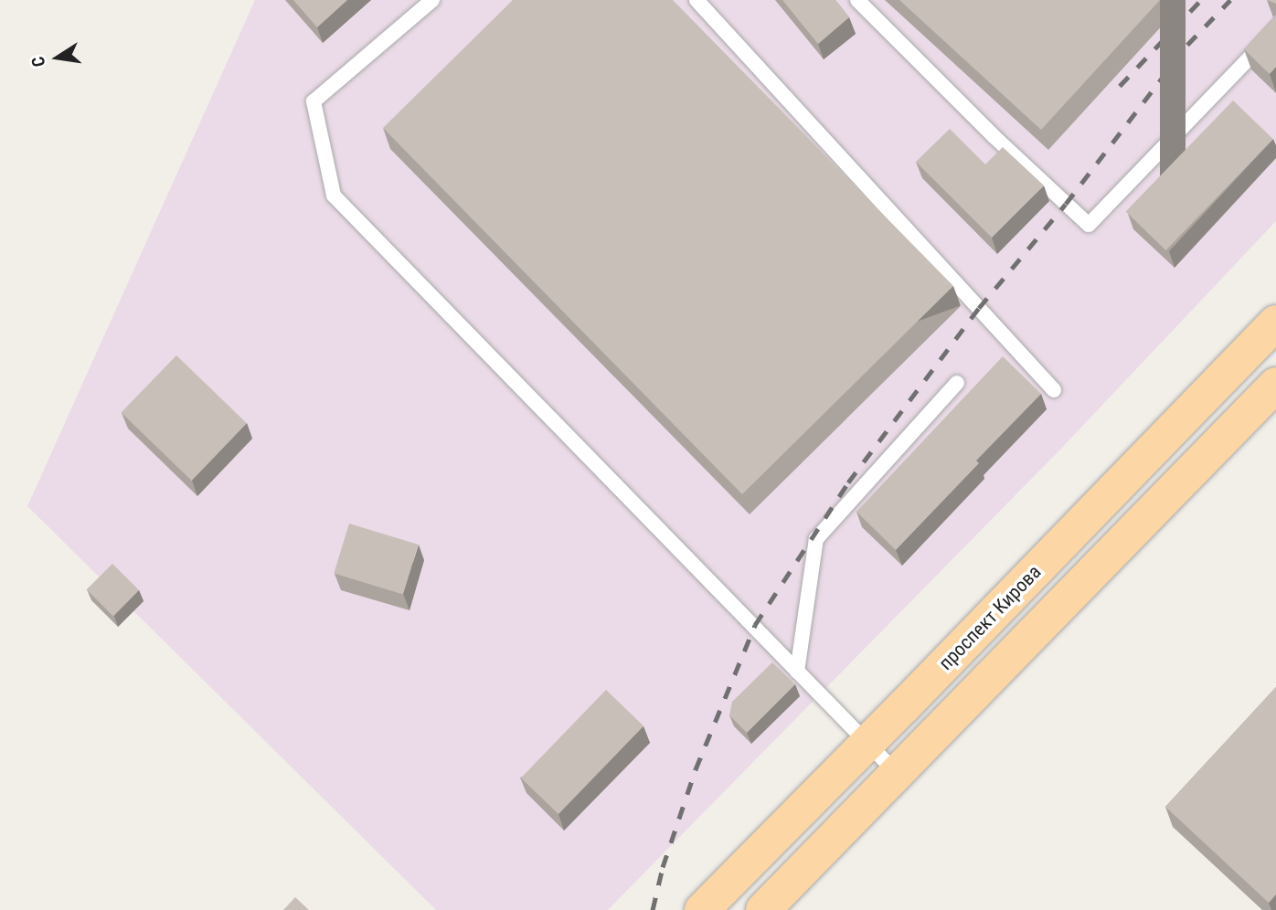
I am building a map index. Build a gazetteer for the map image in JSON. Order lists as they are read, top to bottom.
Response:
{
  "streets": {
    "main road": ["проспект Кирова"]
  },
  "north": "left"
}
